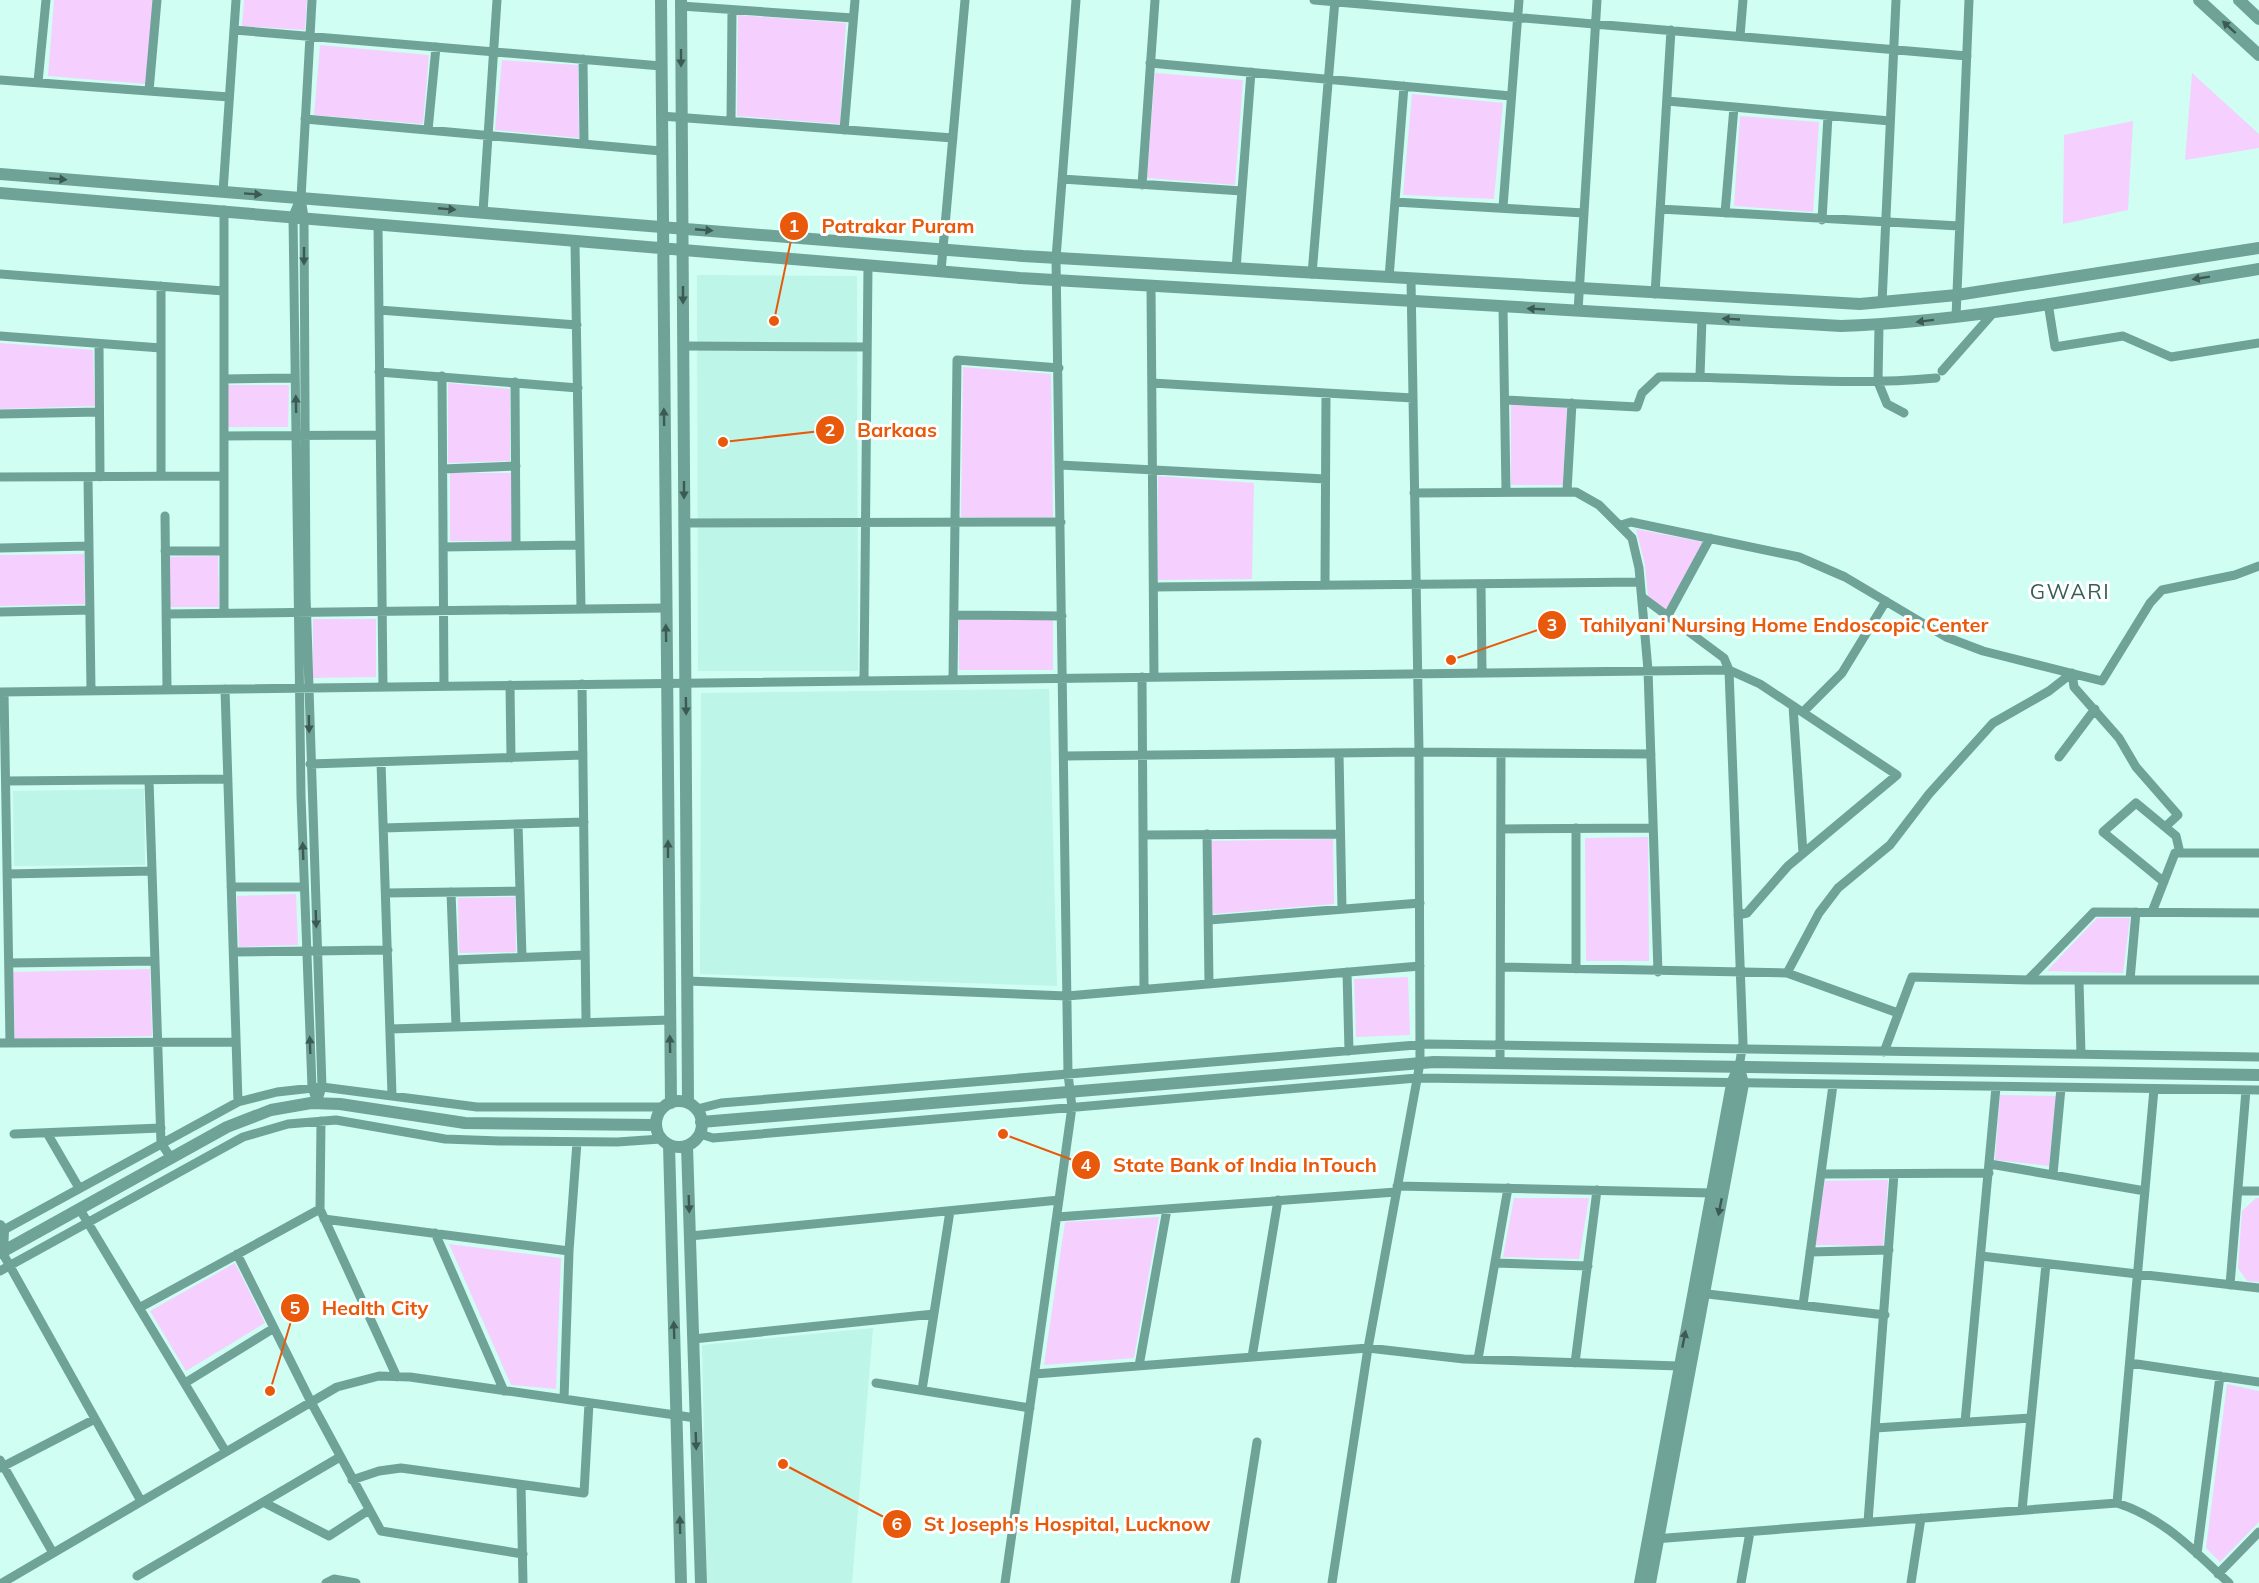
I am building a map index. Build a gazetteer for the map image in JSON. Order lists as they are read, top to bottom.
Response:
{
  "districts": ["GWARI"],
  "places": [
    "Patrakar Puram",
    "Barkaas",
    "Tahilyani Nursing Home Endoscopic Center",
    "State Bank of India InTouch",
    "Health City",
    "St Joseph's Hospital, Lucknow"
  ]
}
